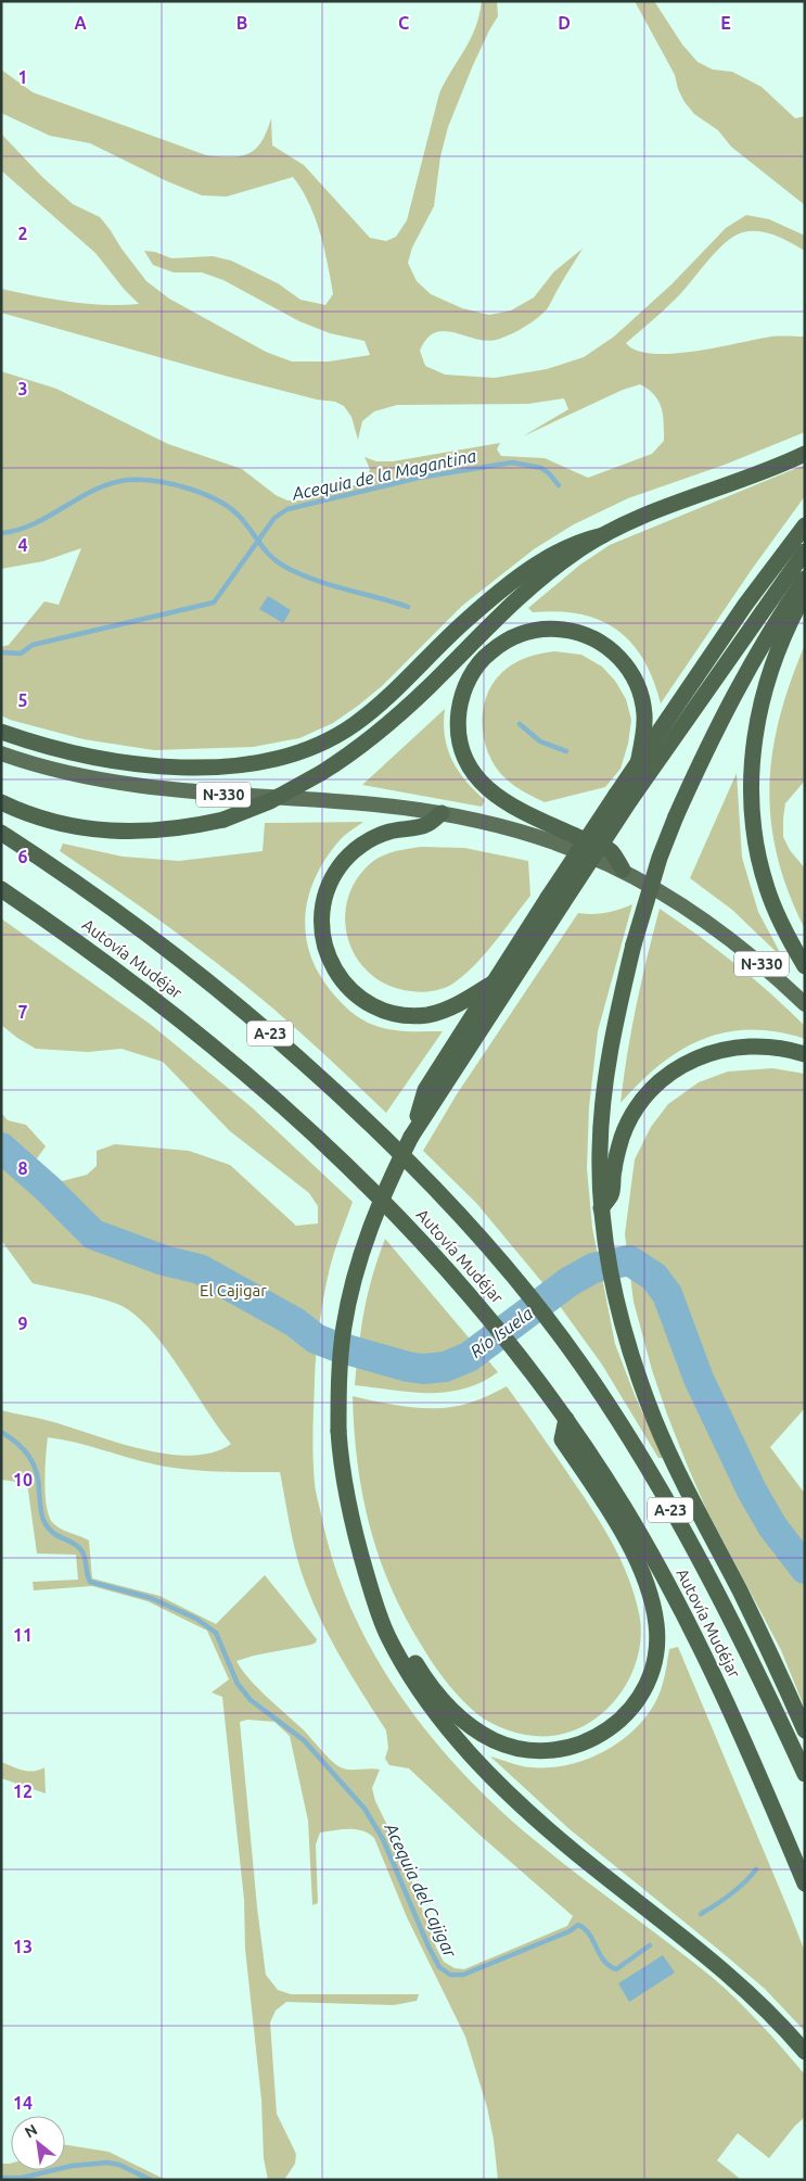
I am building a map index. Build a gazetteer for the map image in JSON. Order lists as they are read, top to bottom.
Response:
{
  "streets": {
    "highway": ["N-330", "Autovía Mudéjar", "A-23"]
  },
  "water": ["Acequia de la Magantina", "Río Isuela", "Acequia del Cajigar"],
  "parks": ["El Cajigar"],
  "north": "top left",
  "grid": {
    "columns": [
      "A",
      "B",
      "C",
      "D",
      "E"
    ],
    "rows": [
      "1",
      "2",
      "3",
      "4",
      "5",
      "6",
      "7",
      "8",
      "9",
      "10",
      "11",
      "12",
      "13",
      "14"
    ]
  }
}
